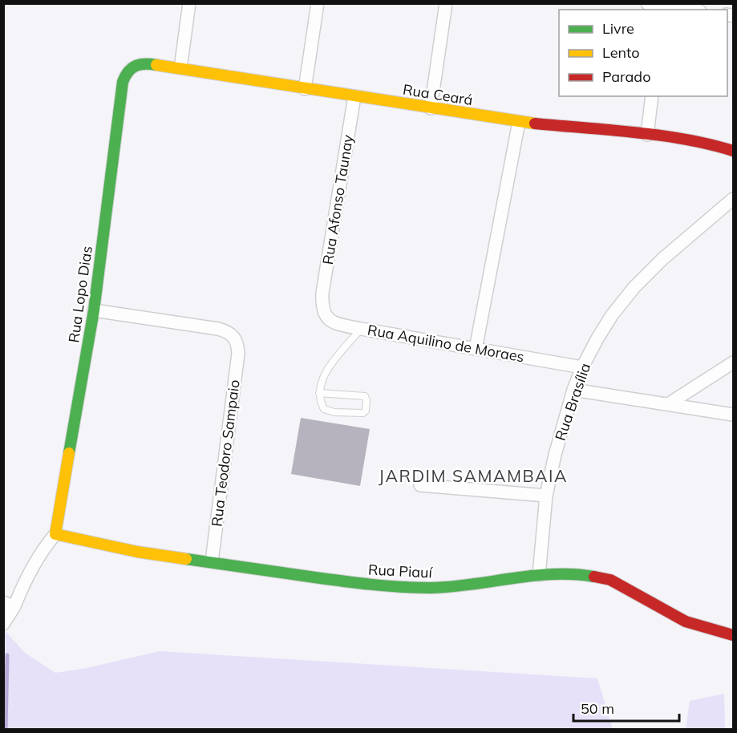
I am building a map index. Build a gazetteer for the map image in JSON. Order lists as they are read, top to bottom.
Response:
{
  "streets": {
    "street": [
      "Rua Ceará",
      "Rua Afonso Taunay",
      "Rua Lopo Dias",
      "Rua Aquilino de Moraes",
      "Rua Brasília",
      "Rua Teodoro Sampaio",
      "Rua Piauí"
    ]
  },
  "crossings": [
    ["Rua Ceará", "Rua Afonso Taunay"],
    ["Rua Ceará", "Rua Lopo Dias"],
    ["Rua Afonso Taunay", "Rua Aquilino de Moraes"],
    ["Rua Lopo Dias", "Rua Teodoro Sampaio"],
    ["Rua Lopo Dias", "Rua Piauí"],
    ["Rua Aquilino de Moraes", "Rua Brasília"],
    ["Rua Brasília", "Rua Piauí"],
    ["Rua Teodoro Sampaio", "Rua Piauí"]
  ],
  "districts": ["JARDIM SAMAMBAIA"],
  "legend": ["Livre", "Lento", "Parado"],
  "scale_bar": "50 m"
}
